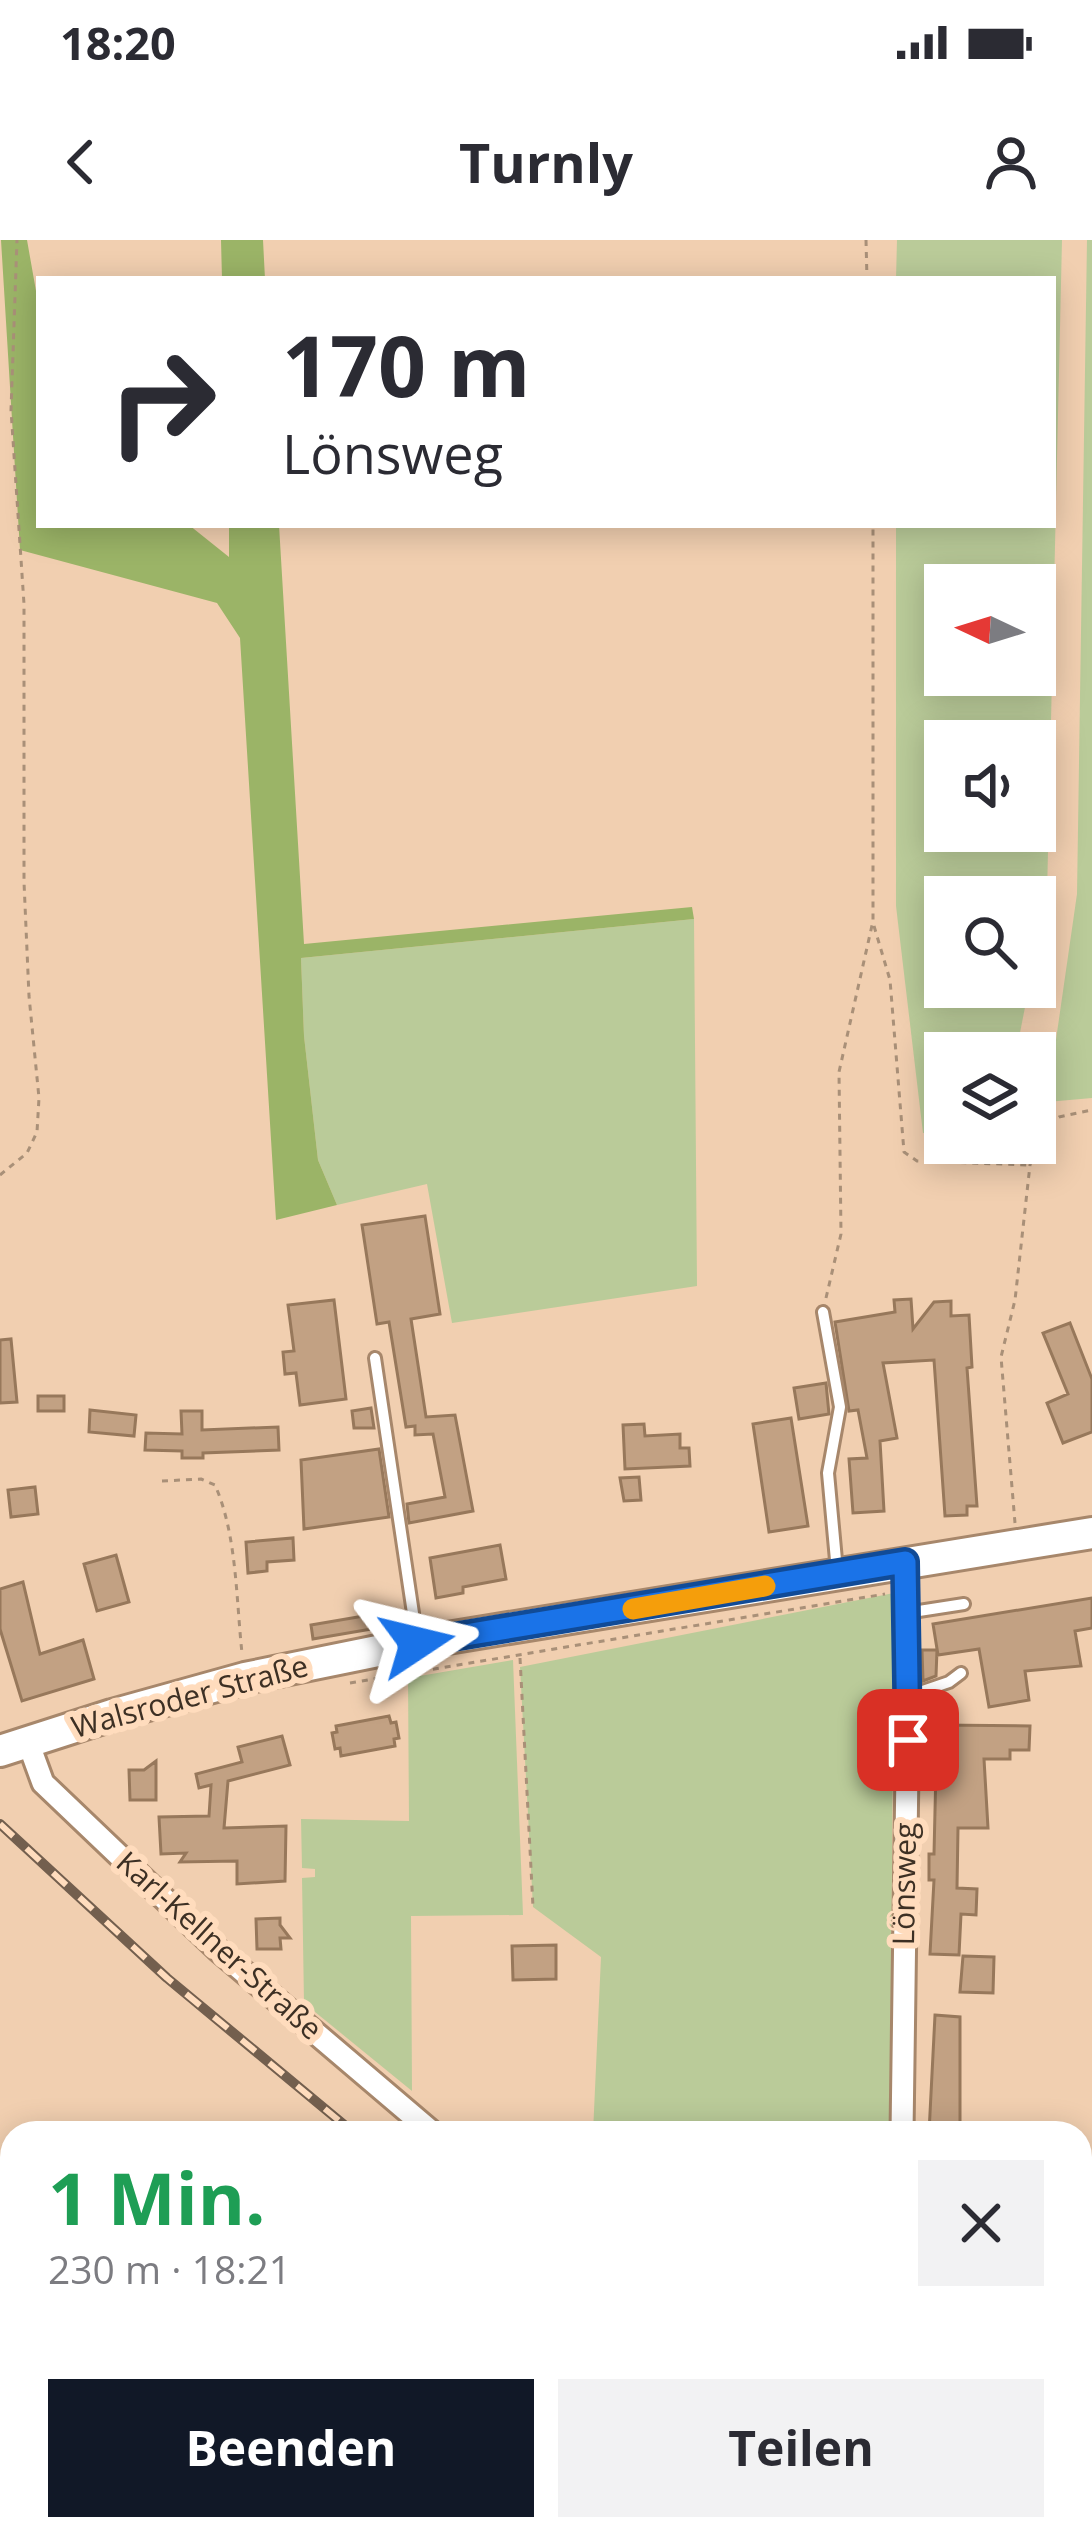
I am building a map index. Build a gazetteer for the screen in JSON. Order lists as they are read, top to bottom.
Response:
{
  "streets": {
    "street": ["Walsroder Straße", "Lönsweg", "Karl-Kellner-Straße"]
  },
  "crossings": [
    ["Walsroder Straße", "Lönsweg"],
    ["Walsroder Straße", "Karl-Kellner-Straße"]
  ],
  "north": "left",
  "page": {
    "status": "18:20",
    "header": "Turnly",
    "turn": ["170 m", "Lönsweg"],
    "heading": ["1 Min.", "230 m · 18:21"],
    "buttons": ["Beenden", "Teilen"]
  }
}
